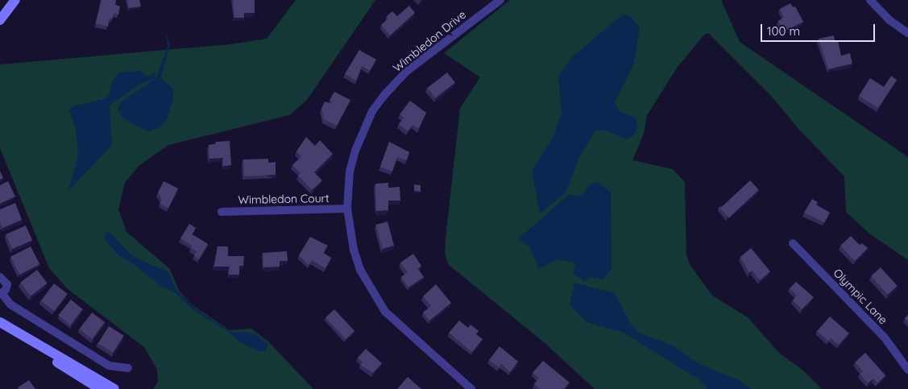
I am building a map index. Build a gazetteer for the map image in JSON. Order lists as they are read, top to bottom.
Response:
{
  "streets": {
    "street": ["Wimbledon Drive", "Wimbledon Court", "Olympic Lane"]
  },
  "crossings": [
    ["Wimbledon Drive", "Wimbledon Court"]
  ],
  "scale_bar": "100 m"
}
